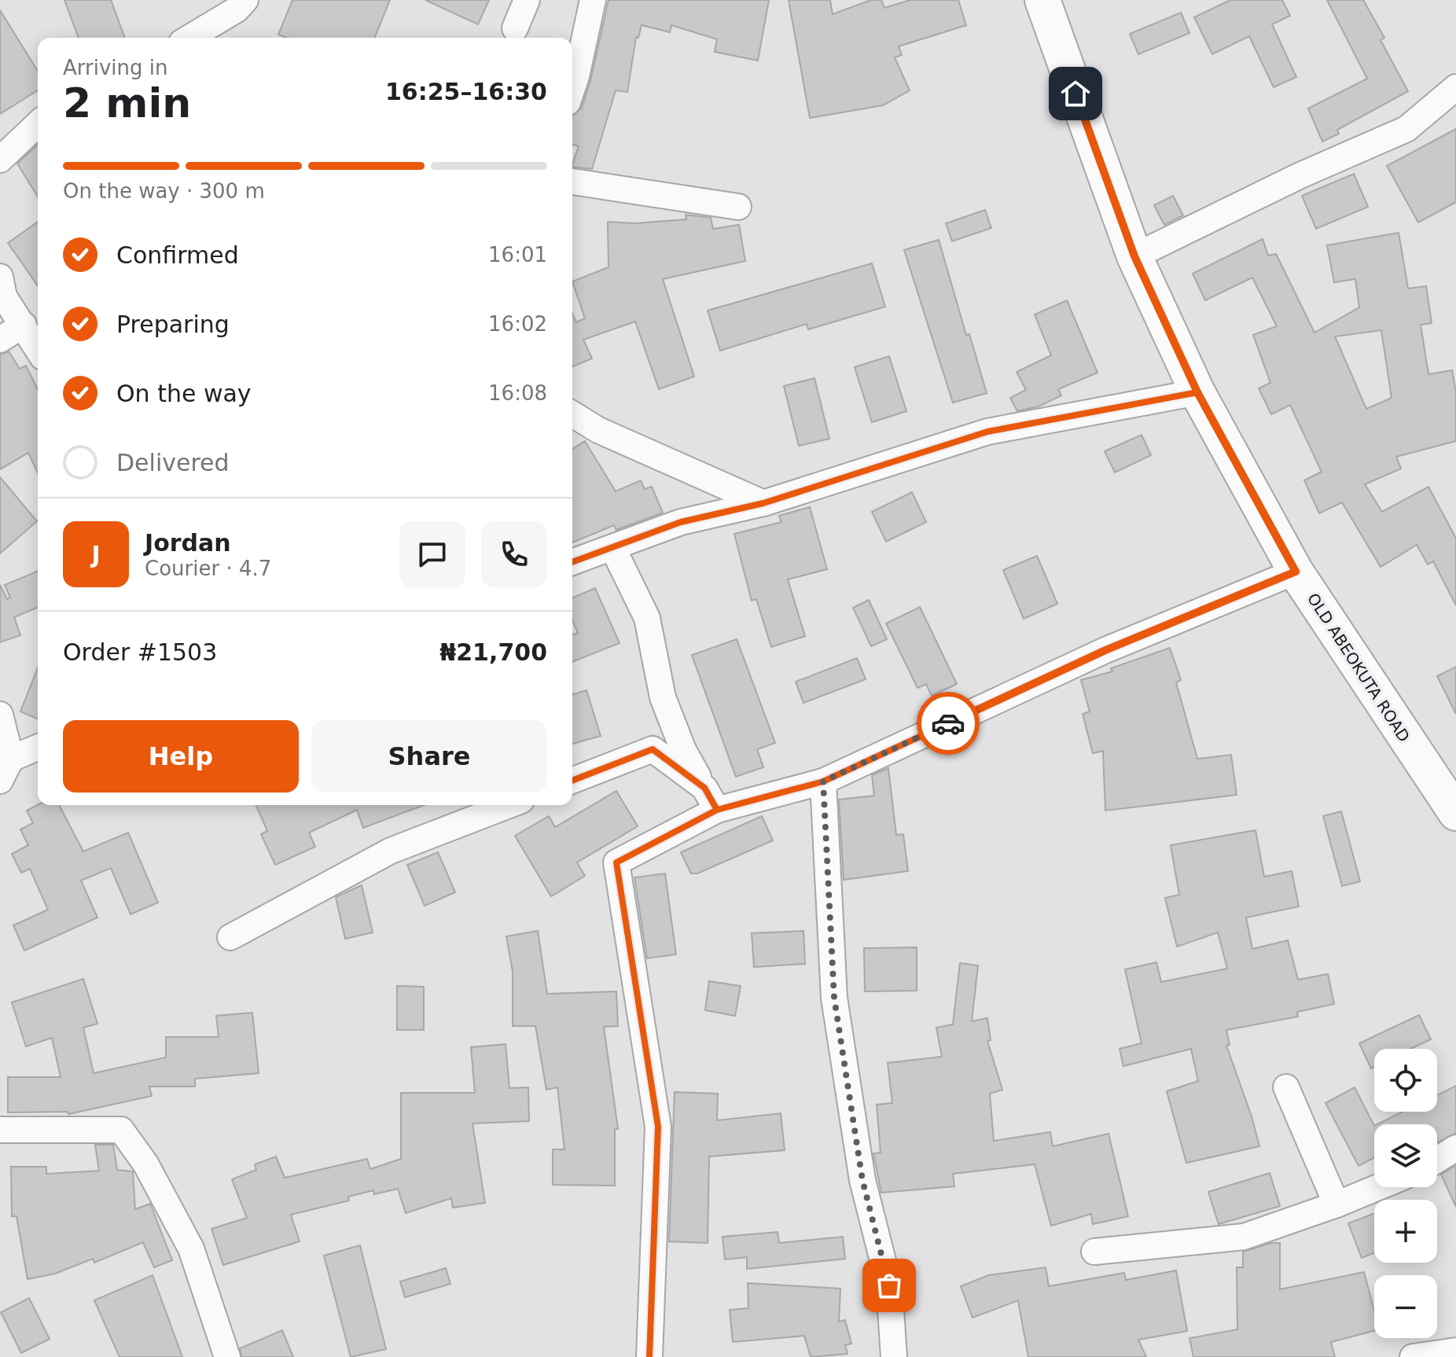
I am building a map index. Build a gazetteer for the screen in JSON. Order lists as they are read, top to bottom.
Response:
{
  "streets": {
    "highway": ["OLD ABEOKUTA ROAD"]
  },
  "page": {
    "heading": ["2 min", "Arriving in", "16:25–16:30"],
    "panel": [
      "Jordan",
      "Courier · 4.7",
      "Order #1503",
      "₦21,700"
    ],
    "bar": "On the way · 300 m",
    "list": [
      ["Confirmed", "16:01"],
      ["Preparing", "16:02"],
      ["On the way", "16:08"],
      "Delivered"
    ],
    "round": "J",
    "buttons": ["Help", "Share"],
    "map_buttons": ["+", "−"]
  }
}
